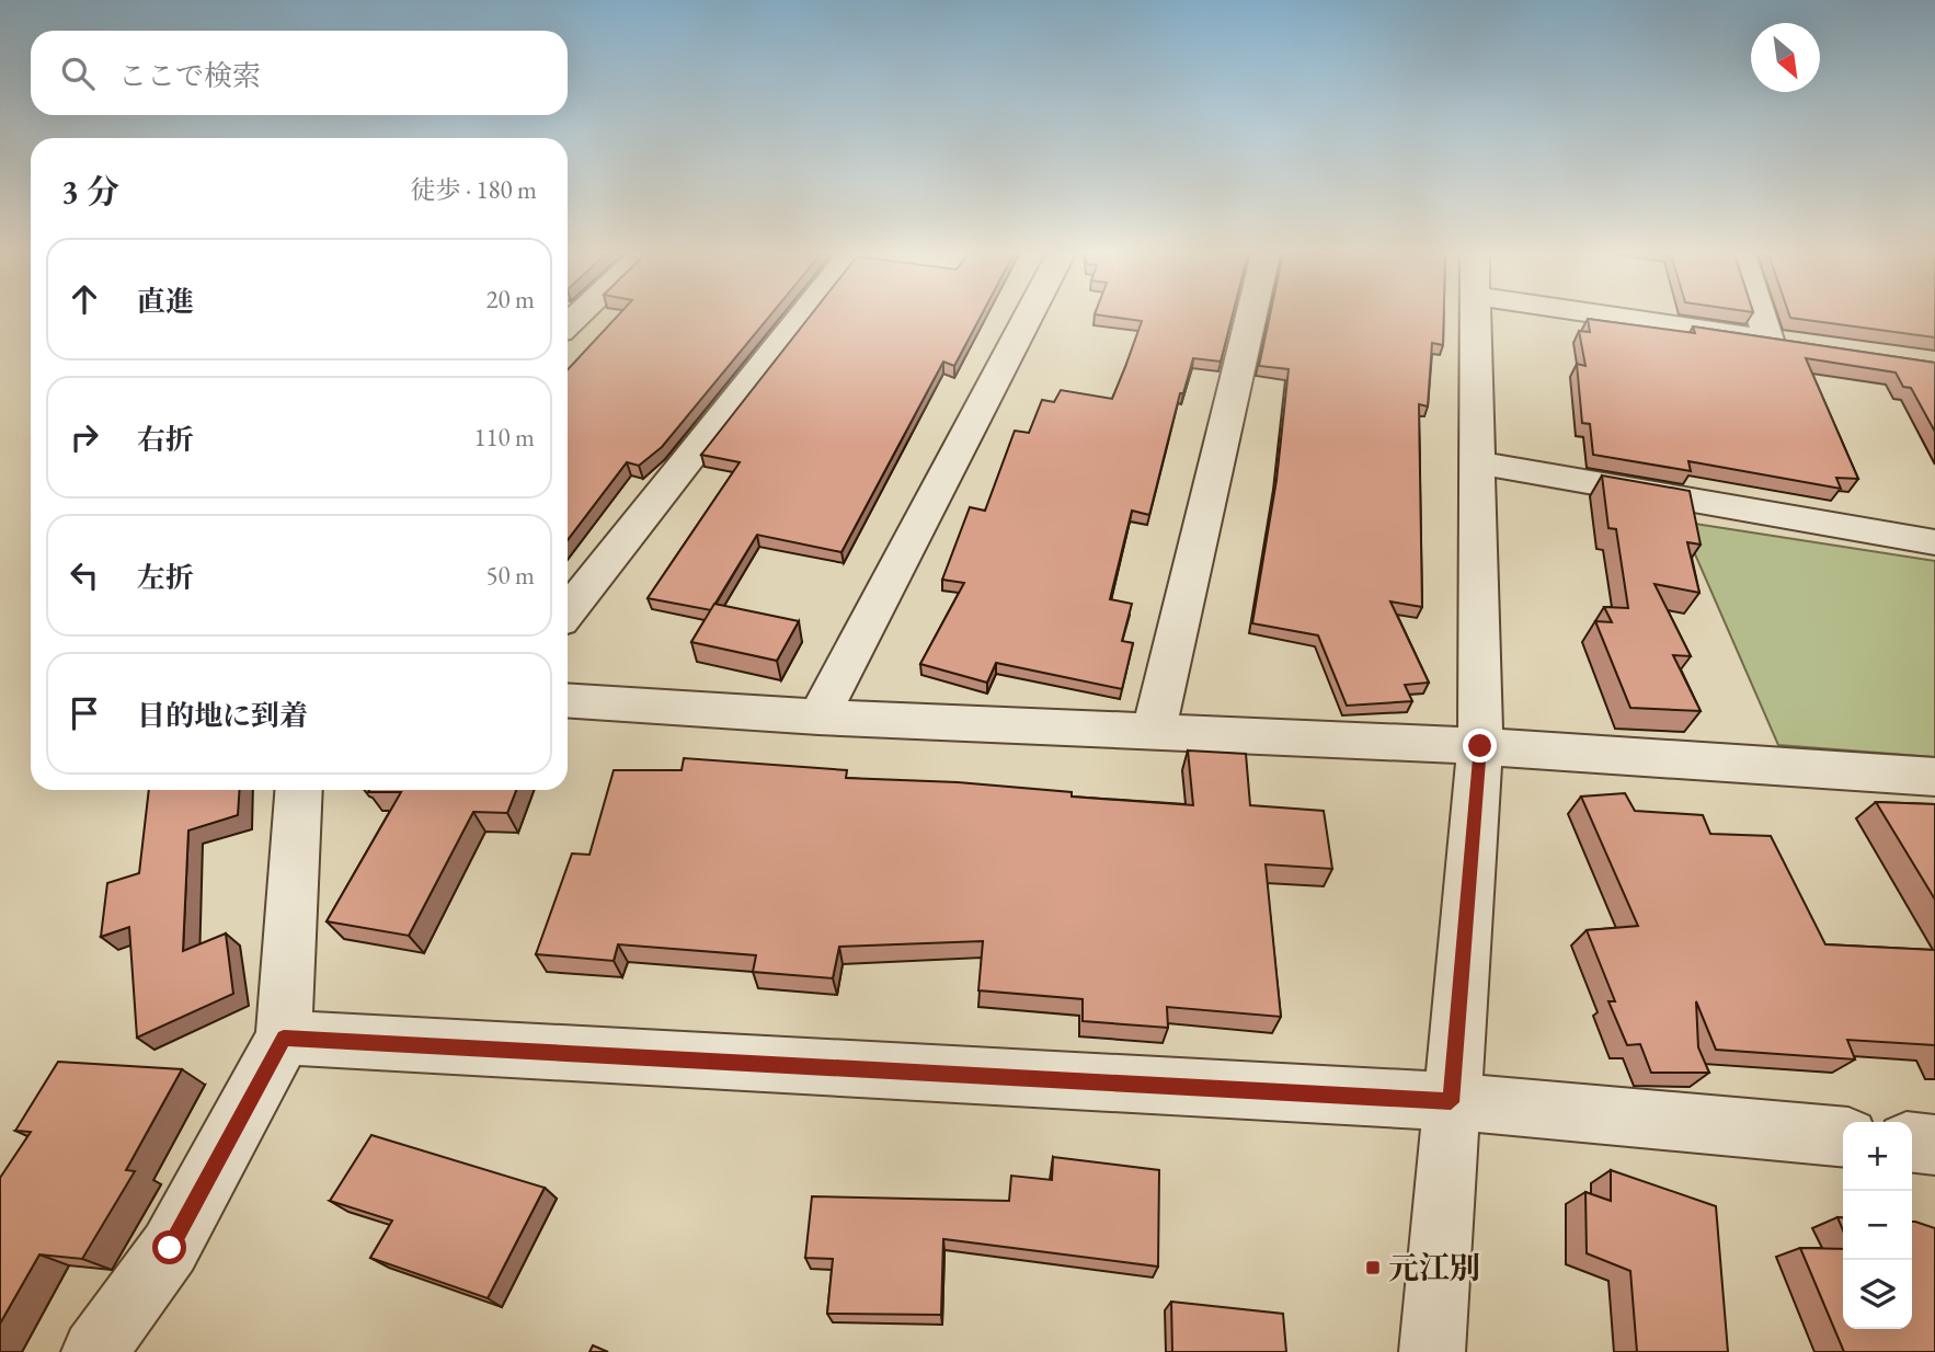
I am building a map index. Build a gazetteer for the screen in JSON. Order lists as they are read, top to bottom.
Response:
{
  "places": {
    "transit": ["元江別"]
  },
  "north": "bottom right",
  "page": {
    "search": "ここで検索",
    "heading": ["3 分", "徒歩 · 180 m"],
    "list": [
      ["直進", "20 m"],
      ["右折", "110 m"],
      ["左折", "50 m"],
      "目的地に到着"
    ],
    "map_buttons": ["+", "−"]
  }
}
